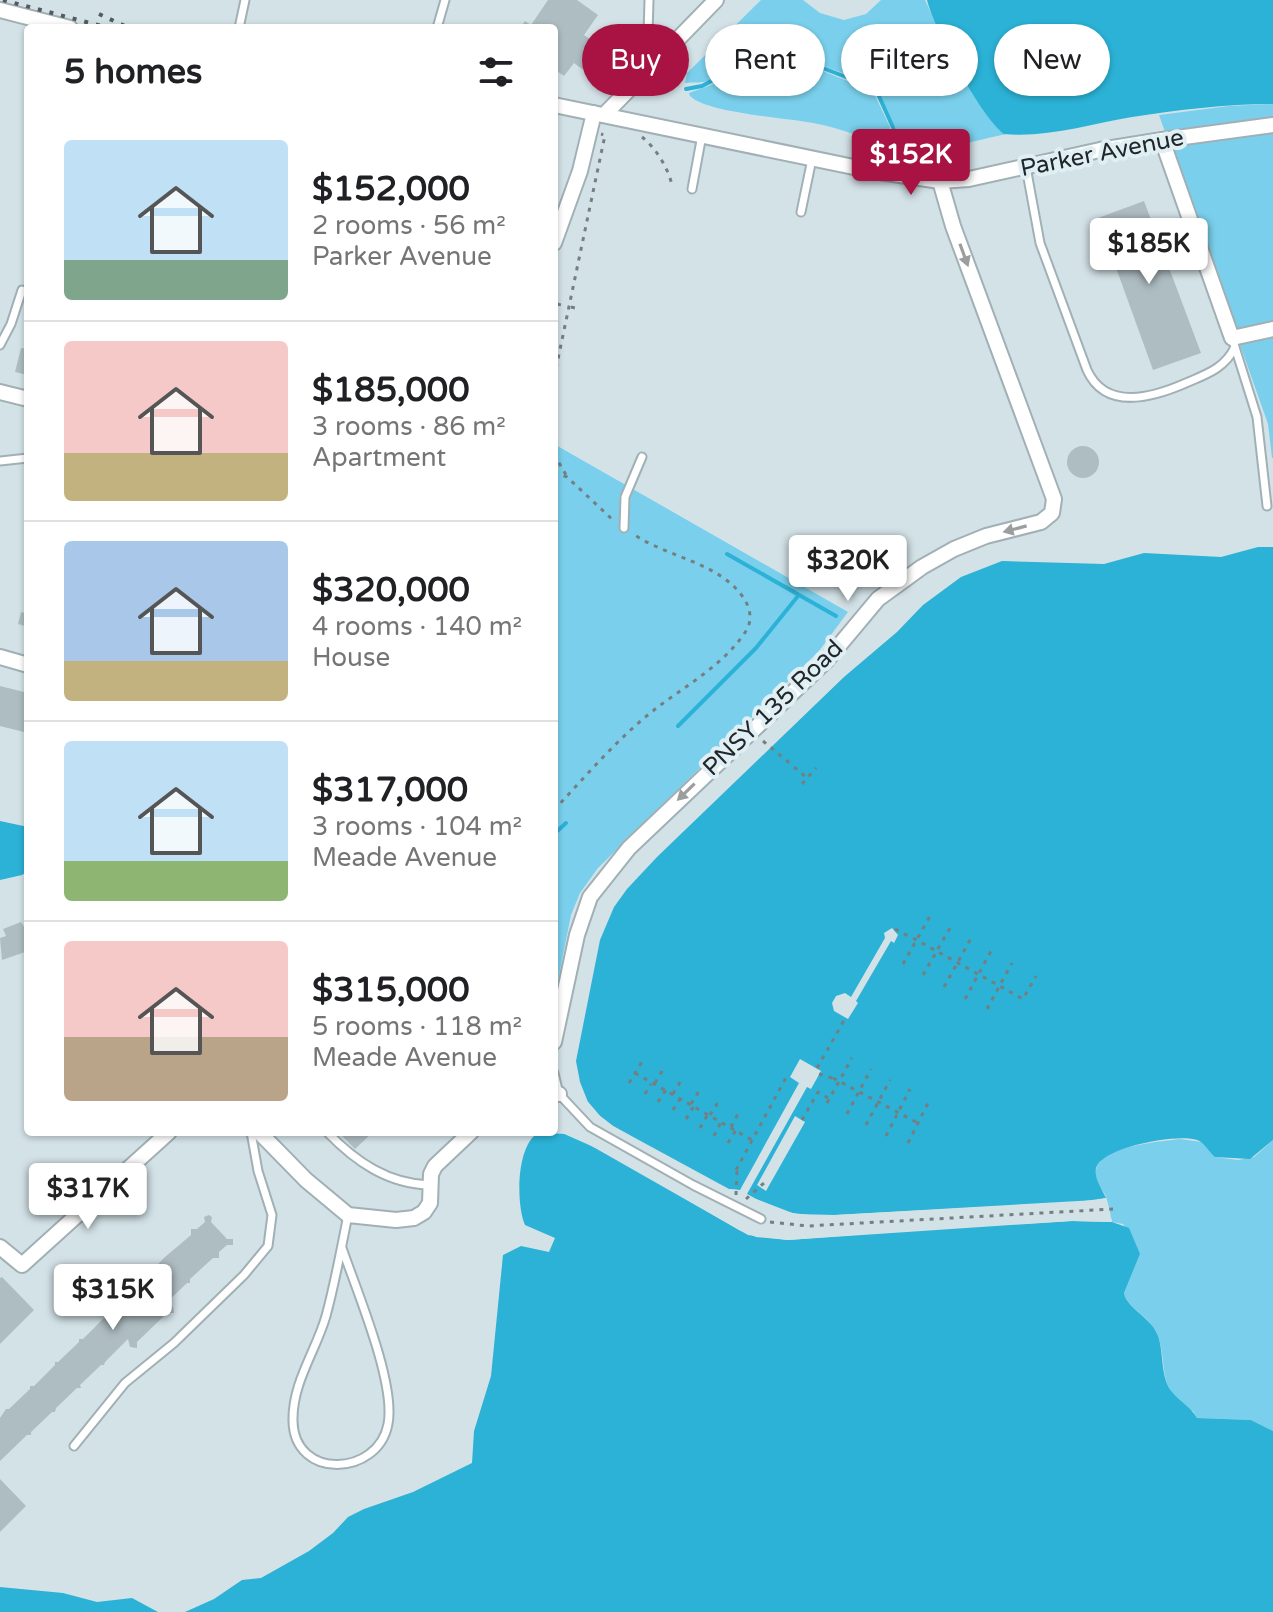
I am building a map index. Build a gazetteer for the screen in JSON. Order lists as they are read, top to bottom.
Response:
{
  "streets": {
    "street": ["Parker Avenue", "PNSY 135 Road"]
  },
  "crossings": [
    ["Parker Avenue", "PNSY 135 Road"]
  ],
  "one_way": ["PNSY 135 Road"],
  "page": {
    "chip": [
      "Buy",
      "Rent",
      "Filters",
      "New"
    ],
    "heading": "5 homes",
    "list": [
      {
        "name": "$152,000",
        "note": "2 rooms · 56 m² · Parker Avenue"
      },
      {
        "name": "$185,000",
        "note": "3 rooms · 86 m² · Apartment"
      },
      {
        "name": "$320,000",
        "note": "4 rooms · 140 m² · House"
      },
      {
        "name": "$317,000",
        "note": "3 rooms · 104 m² · Meade Avenue"
      },
      {
        "name": "$315,000",
        "note": "5 rooms · 118 m² · Meade Avenue"
      }
    ],
    "price": [
      "$152K",
      "$185K",
      "$320K",
      "$317K",
      "$315K"
    ]
  }
}
